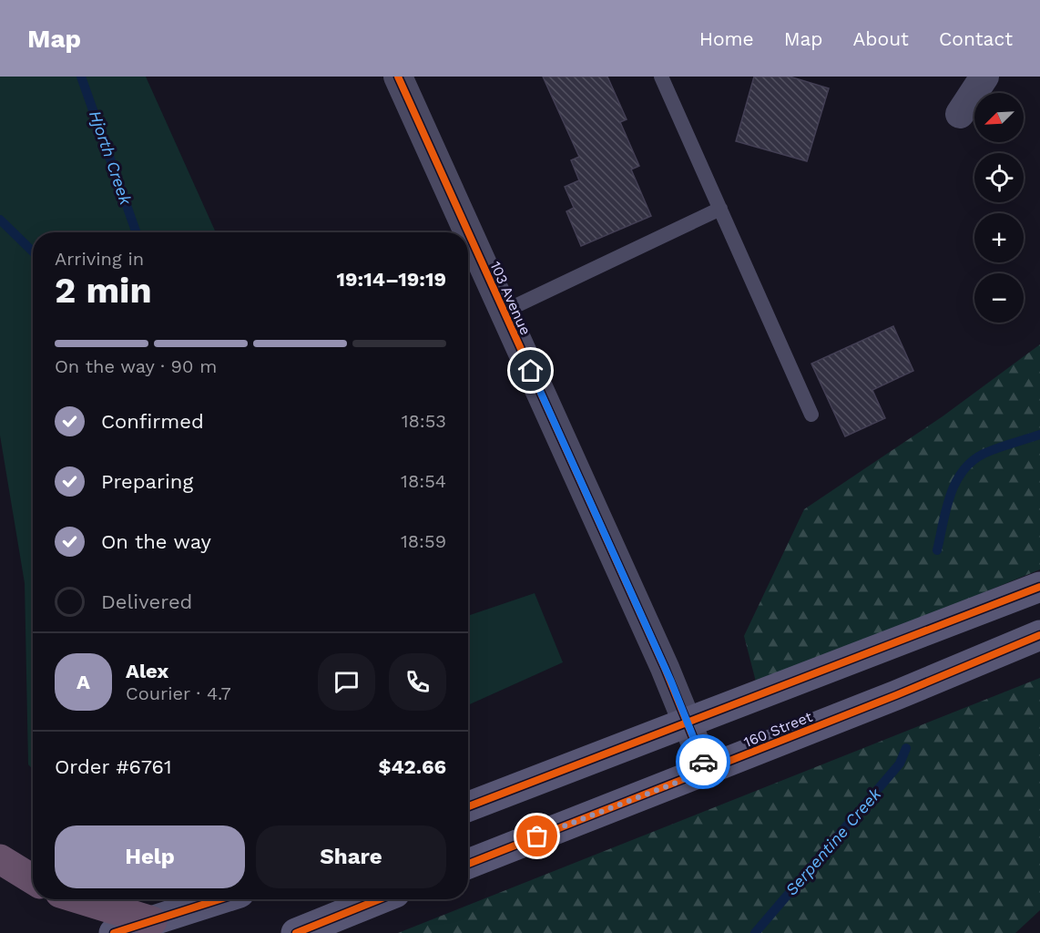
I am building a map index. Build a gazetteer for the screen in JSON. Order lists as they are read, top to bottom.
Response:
{
  "streets": {
    "main road": ["160 Street"],
    "street": ["103 Avenue"]
  },
  "crossings": [
    ["103 Avenue", "160 Street"]
  ],
  "water": ["Hjorth Creek", "Serpentine Creek"],
  "north": "bottom left",
  "page": {
    "header": "Map",
    "nav": [
      "Home",
      "Map",
      "About",
      "Contact"
    ],
    "map_buttons": ["+", "−"],
    "heading": ["2 min", "Arriving in", "19:14–19:19"],
    "panel": [
      "Alex",
      "Courier · 4.7",
      "Order #6761",
      "$42.66"
    ],
    "bar": "On the way · 90 m",
    "list": [
      ["Confirmed", "18:53"],
      ["Preparing", "18:54"],
      ["On the way", "18:59"],
      "Delivered"
    ],
    "round": "A",
    "buttons": ["Help", "Share"]
  }
}
